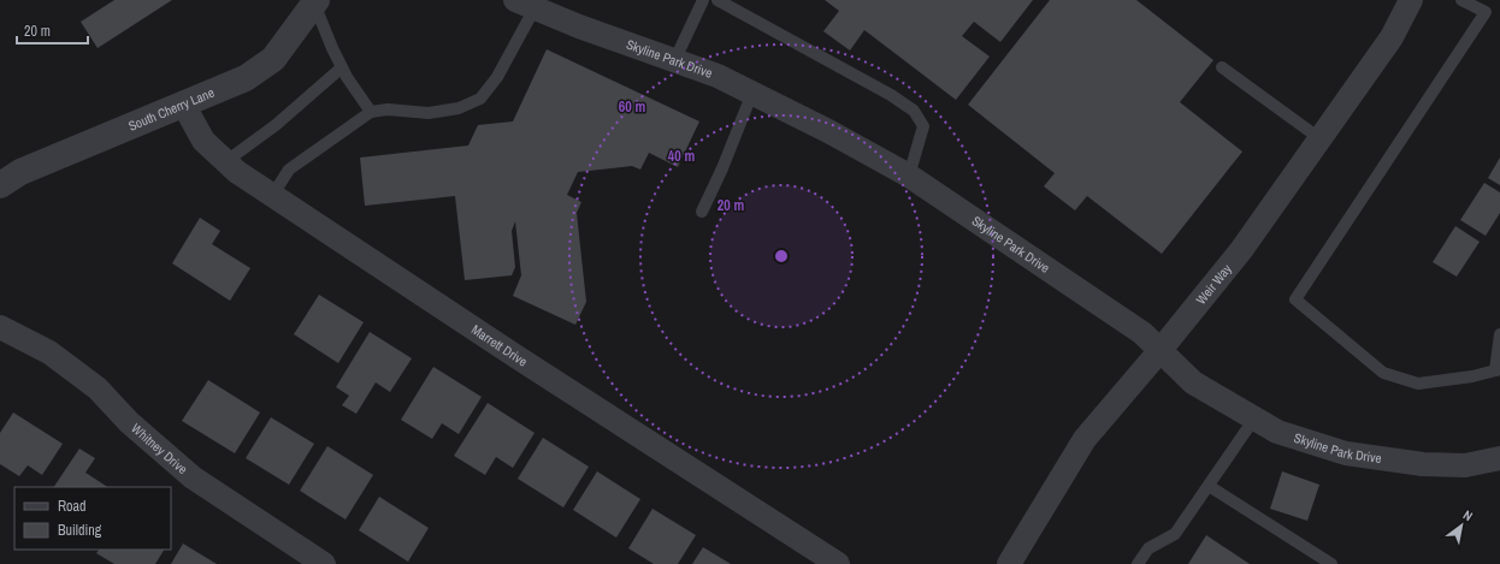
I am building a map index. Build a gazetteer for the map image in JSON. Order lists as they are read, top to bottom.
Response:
{
  "streets": {
    "street": [
      "Skyline Park Drive",
      "South Cherry Lane",
      "Weir Way",
      "Marrett Drive",
      "Whitney Drive"
    ]
  },
  "crossings": [
    ["Skyline Park Drive", "Weir Way"],
    ["South Cherry Lane", "Marrett Drive"]
  ],
  "legend": ["Road", "Building"],
  "scale_bar": "20 m",
  "north": "top right",
  "rings": ["60 m", "40 m", "20 m"]
}
